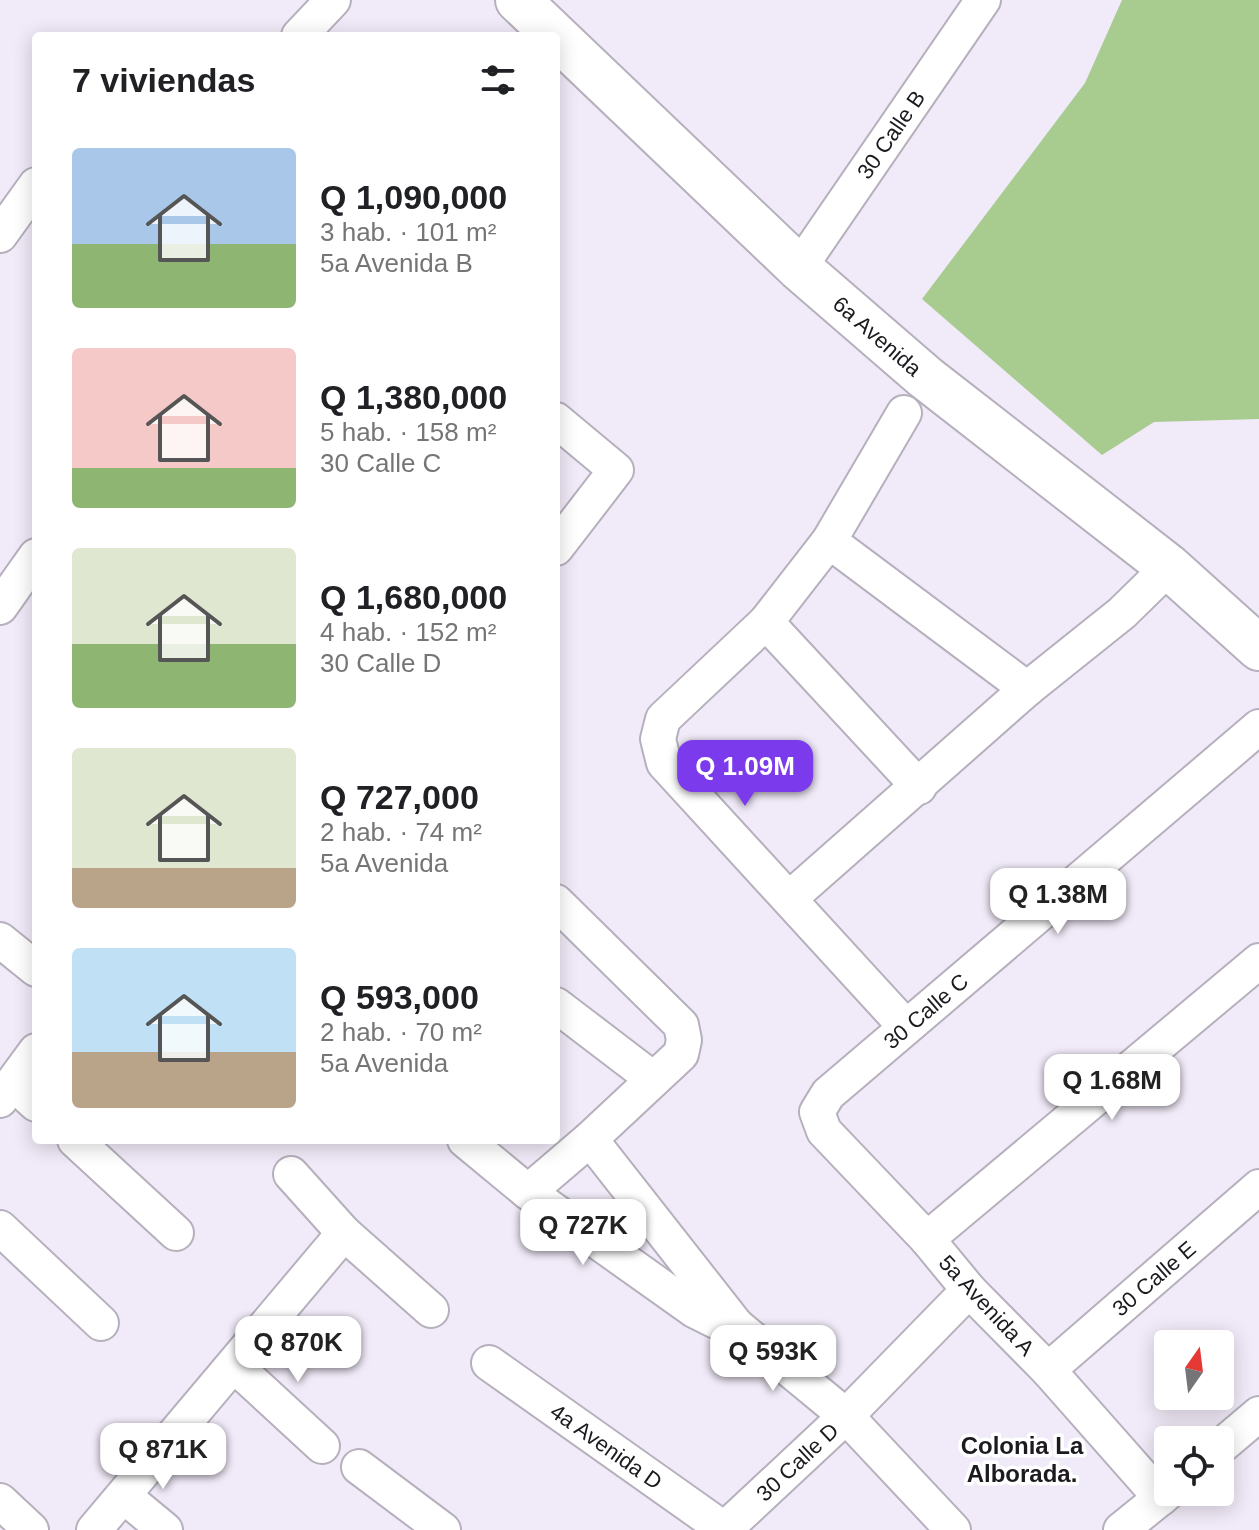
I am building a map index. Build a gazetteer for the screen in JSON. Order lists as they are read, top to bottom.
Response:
{
  "streets": {
    "street": [
      "30 Calle B",
      "6a Avenida",
      "30 Calle C",
      "30 Calle E",
      "5a Avenida A",
      "4a Avenida D",
      "30 Calle D"
    ]
  },
  "crossings": [
    ["30 Calle B", "6a Avenida"],
    ["30 Calle C", "5a Avenida A"],
    ["30 Calle E", "5a Avenida A"],
    ["5a Avenida A", "30 Calle D"],
    ["4a Avenida D", "30 Calle D"]
  ],
  "districts": ["Colonia La Alborada."],
  "north": "top",
  "page": {
    "heading": "7 viviendas",
    "list": [
      {
        "name": "Q 1,090,000",
        "note": "3 hab. · 101 m² · 5a Avenida B"
      },
      {
        "name": "Q 1,380,000",
        "note": "5 hab. · 158 m² · 30 Calle C"
      },
      {
        "name": "Q 1,680,000",
        "note": "4 hab. · 152 m² · 30 Calle D"
      },
      {
        "name": "Q 727,000",
        "note": "2 hab. · 74 m² · 5a Avenida"
      },
      {
        "name": "Q 593,000",
        "note": "2 hab. · 70 m² · 5a Avenida"
      }
    ],
    "price": [
      "Q 1.09M",
      "Q 1.38M",
      "Q 1.68M",
      "Q 727K",
      "Q 870K",
      "Q 593K",
      "Q 871K"
    ]
  }
}
